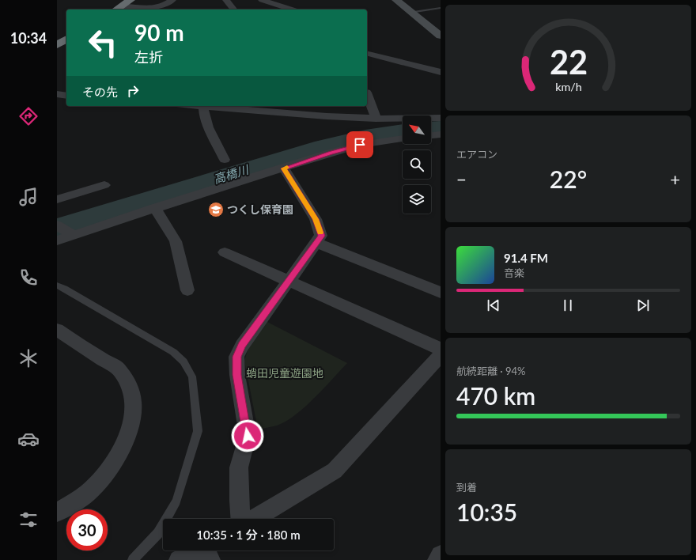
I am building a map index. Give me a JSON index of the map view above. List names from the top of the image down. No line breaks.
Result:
{"water":["高橋川"],"parks":["蛸田児童遊園地"],"places":{"school or university":["つくし保育園"]},"north":"top left","page":{"tabs":"10:34","turn":["90 m","左折"],"then":"その先","tile":["エアコン",["航続距離 · 94%","470 km"],["到着","10:35"]],"heat":["−","22°","+"],"song":["91.4 FM","音楽"],"limit":"30","trip":"10:35 · 1 分 · 180 m","gauge":["22","km/h"]}}
